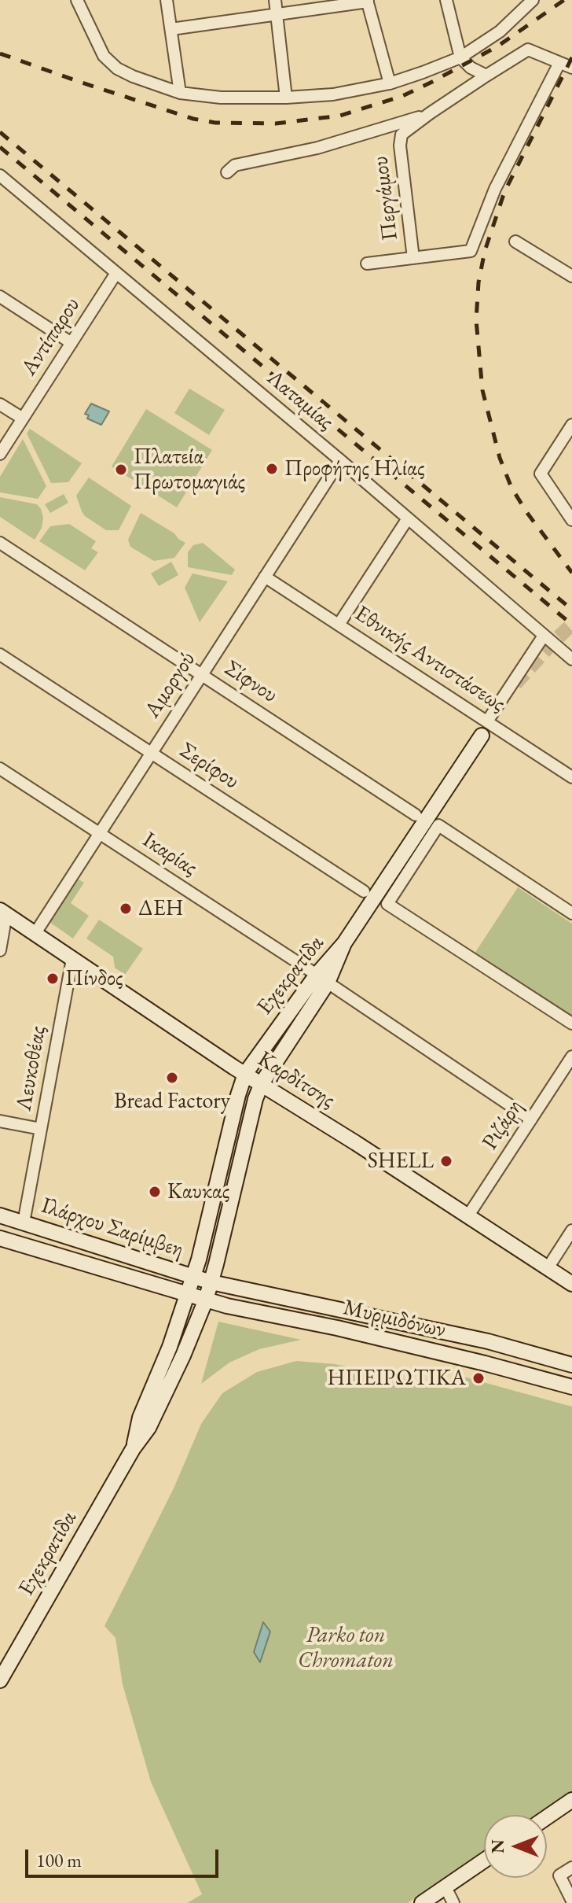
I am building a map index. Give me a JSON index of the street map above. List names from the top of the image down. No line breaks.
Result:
{"streets":{"main road":["Εχεκρατίδα","Καρδίτσης","Ιλάρχου Σαρίμβεη","Μυρμιδόνων"],"street":["Περγάμου","Αντίπαρου","Λαταμίας","Εθνικής Αντιστάσεως","Σίφνου","Αμοργού","Σερίφου","Ικαρίας","Λευκοθέας","Ριζάρη"]},"crossings":[["Αντίπαρου","Λαταμίας"],["Λαταμίας","Αμοργού"],["Εθνικής Αντιστάσεως","Αμοργού"],["Σίφνου","Αμοργού"],["Αμοργού","Σερίφου"],["Αμοργού","Ικαρίας"],["Αμοργού","Καρδίτσης"],["Ικαρίας","Εχεκρατίδα"],["Ικαρίας","Ριζάρη"],["Εχεκρατίδα","Καρδίτσης"],["Εχεκρατίδα","Ιλάρχου Σαρίμβεη"],["Εχεκρατίδα","Μυρμιδόνων"],["Λευκοθέας","Καρδίτσης"],["Λευκοθέας","Ιλάρχου Σαρίμβεη"],["Καρδίτσης","Ριζάρη"],["Ιλάρχου Σαρίμβεη","Μυρμιδόνων"]],"parks":["Parko ton Chromaton"],"places":["Προφήτης Ηλίας","Πλατεία Πρωτομαγιάς","ΔΕΗ","Πίνδος","Bread Factory","SHELL","Καυκας","ΗΠΕΙΡΩΤΙΚΑ"],"scale_bar":"100 m","north":"left"}
